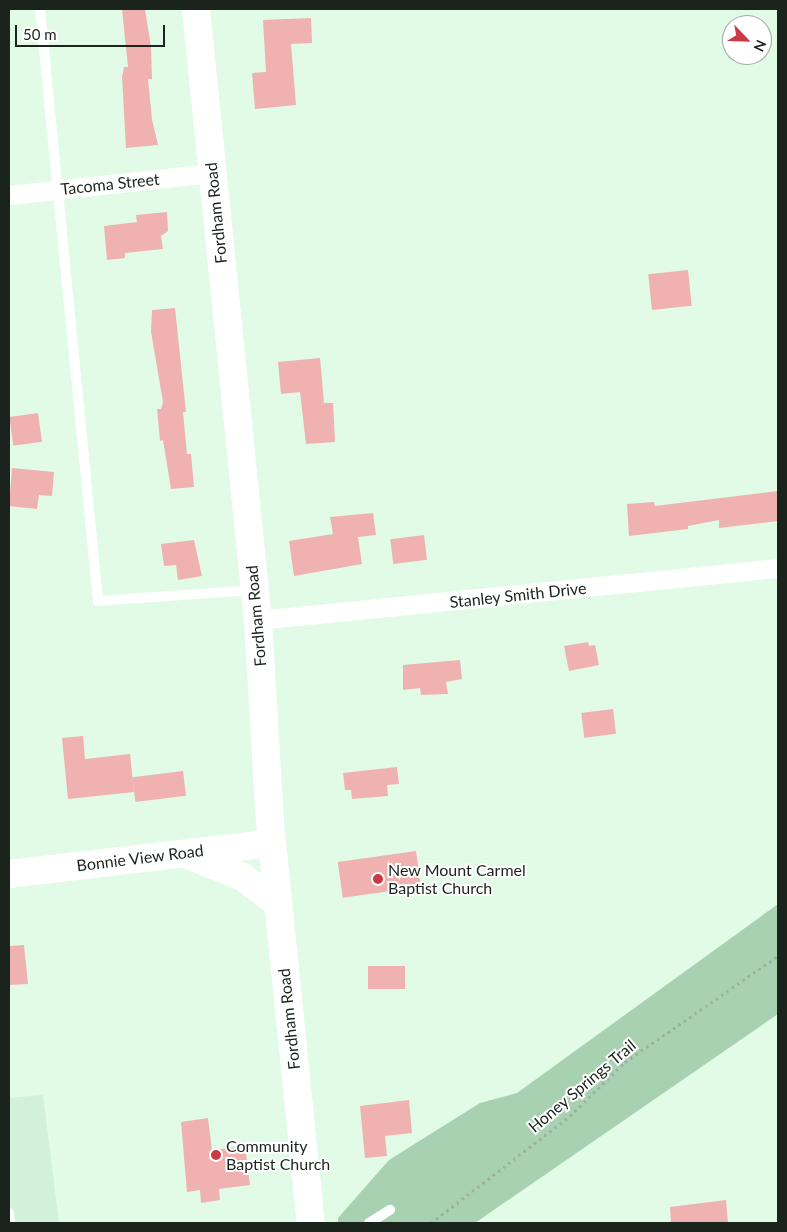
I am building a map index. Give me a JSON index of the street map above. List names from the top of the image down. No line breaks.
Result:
{"streets":{"street":["Tacoma Street","Fordham Road","Stanley Smith Drive","Bonnie View Road"],"path":["Honey Springs Trail"]},"crossings":[["Tacoma Street","Fordham Road"],["Fordham Road","Stanley Smith Drive"],["Fordham Road","Bonnie View Road"]],"places":["New Mount Carmel Baptist Church","Community Baptist Church"],"scale_bar":"50 m","north":"bottom right"}
